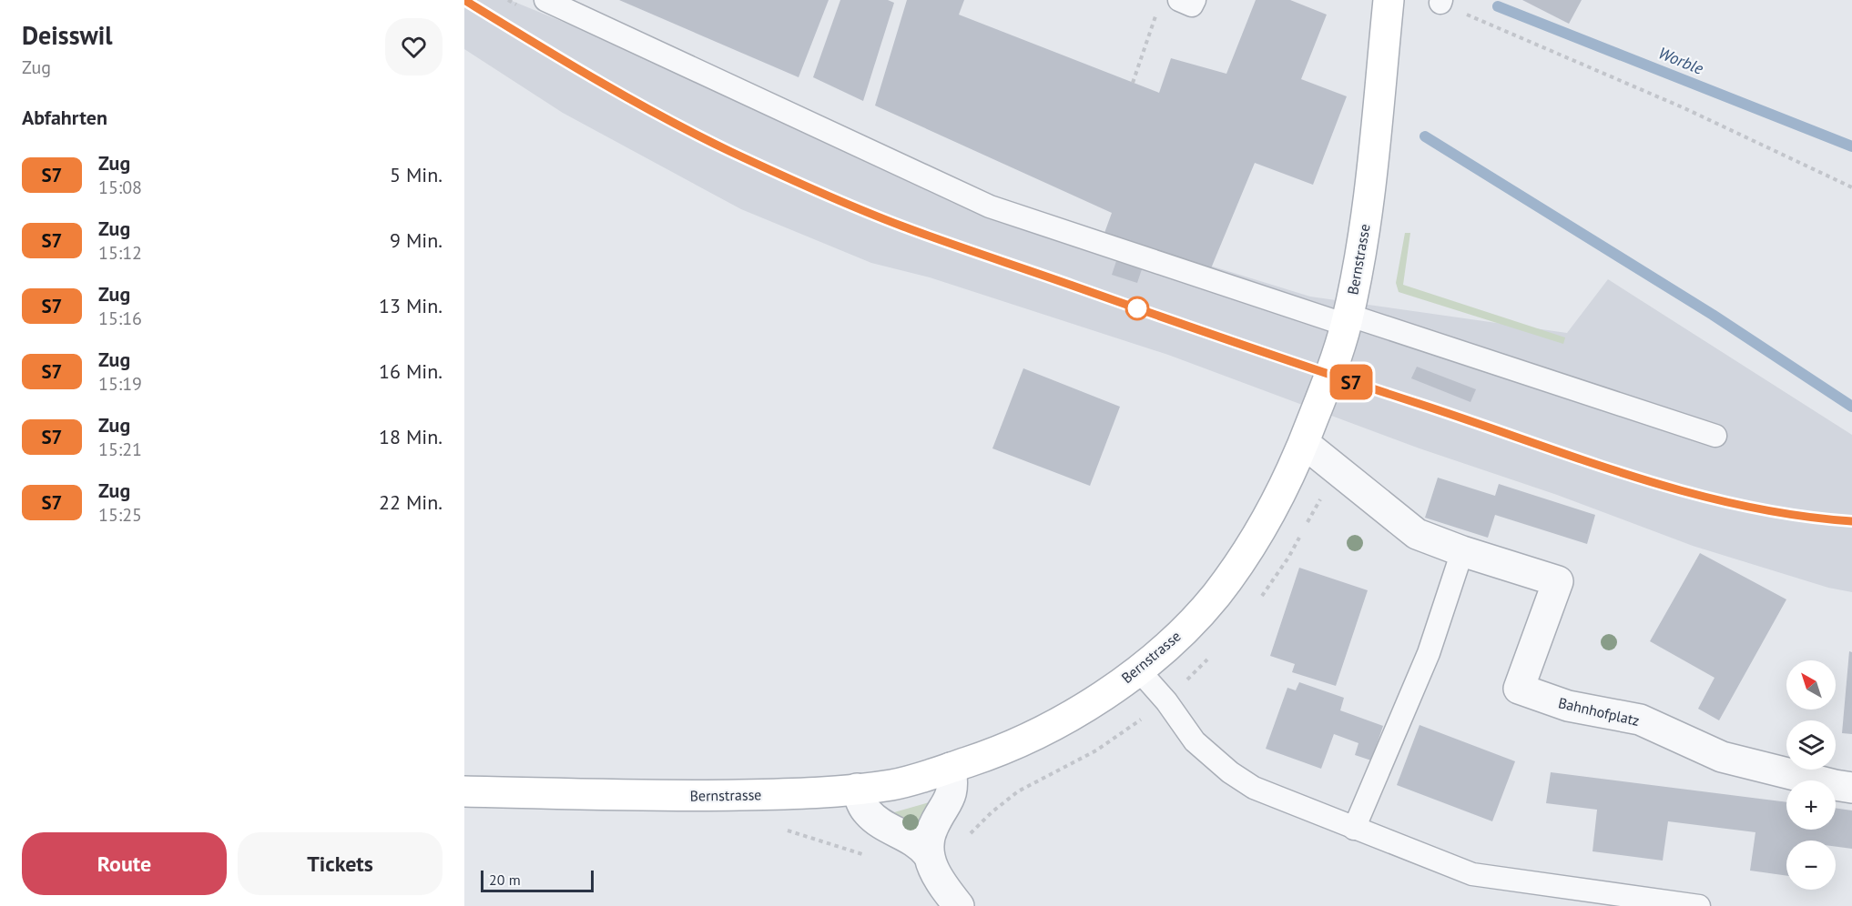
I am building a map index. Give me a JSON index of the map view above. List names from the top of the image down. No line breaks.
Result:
{"streets":{"main road":["Bernstrasse"],"street":["Bahnhofplatz"]},"crossings":[["Bernstrasse","Bahnhofplatz"]],"water":["Worble"],"scale_bar":"20 m","north":"top left","page":{"heading":[["Deisswil","Zug"],"Abfahrten"],"on_map":"S7","list":[{"mark":"S7","name":"Zug","note":"15:08","value":"5 Min."},{"mark":"S7","name":"Zug","note":"15:12","value":"9 Min."},{"mark":"S7","name":"Zug","note":"15:16","value":"13 Min."},{"mark":"S7","name":"Zug","note":"15:19","value":"16 Min."},{"mark":"S7","name":"Zug","note":"15:21","value":"18 Min."},{"mark":"S7","name":"Zug","note":"15:25","value":"22 Min."}],"map_buttons":["+","−"],"buttons":["Route","Tickets"],"scale":"20 m"}}
